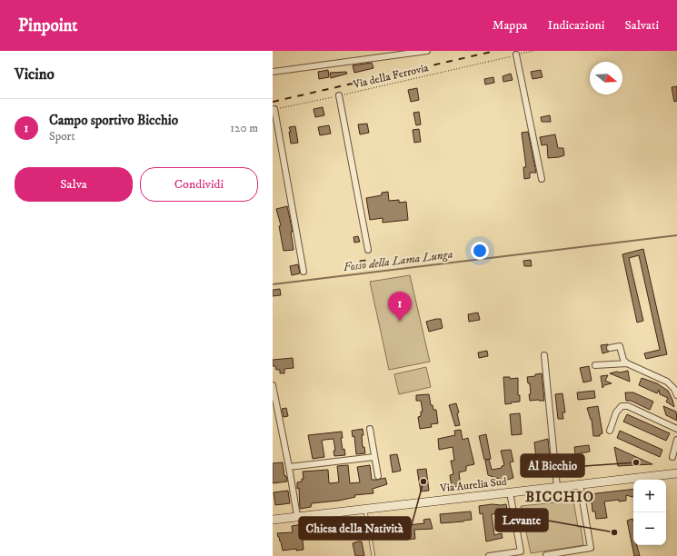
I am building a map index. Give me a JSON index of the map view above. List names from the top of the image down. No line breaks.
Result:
{"streets":{"main road":["Via Aurelia Sud"],"path":["Via della Ferrovia"]},"districts":["BICCHIO"],"water":["Fosso della Lama Lunga"],"places":["Al Bicchio","Chiesa della Natività","Levante"],"north":"right","page":{"header":"Pinpoint","nav":["Mappa","Indicazioni","Salvati"],"heading":"Vicino","list":[{"mark":"1","name":"Campo sportivo Bicchio","note":"Sport","value":"120 m"}],"buttons":["Salva","Condividi"],"pins":"1","map_buttons":["+","−"]}}
